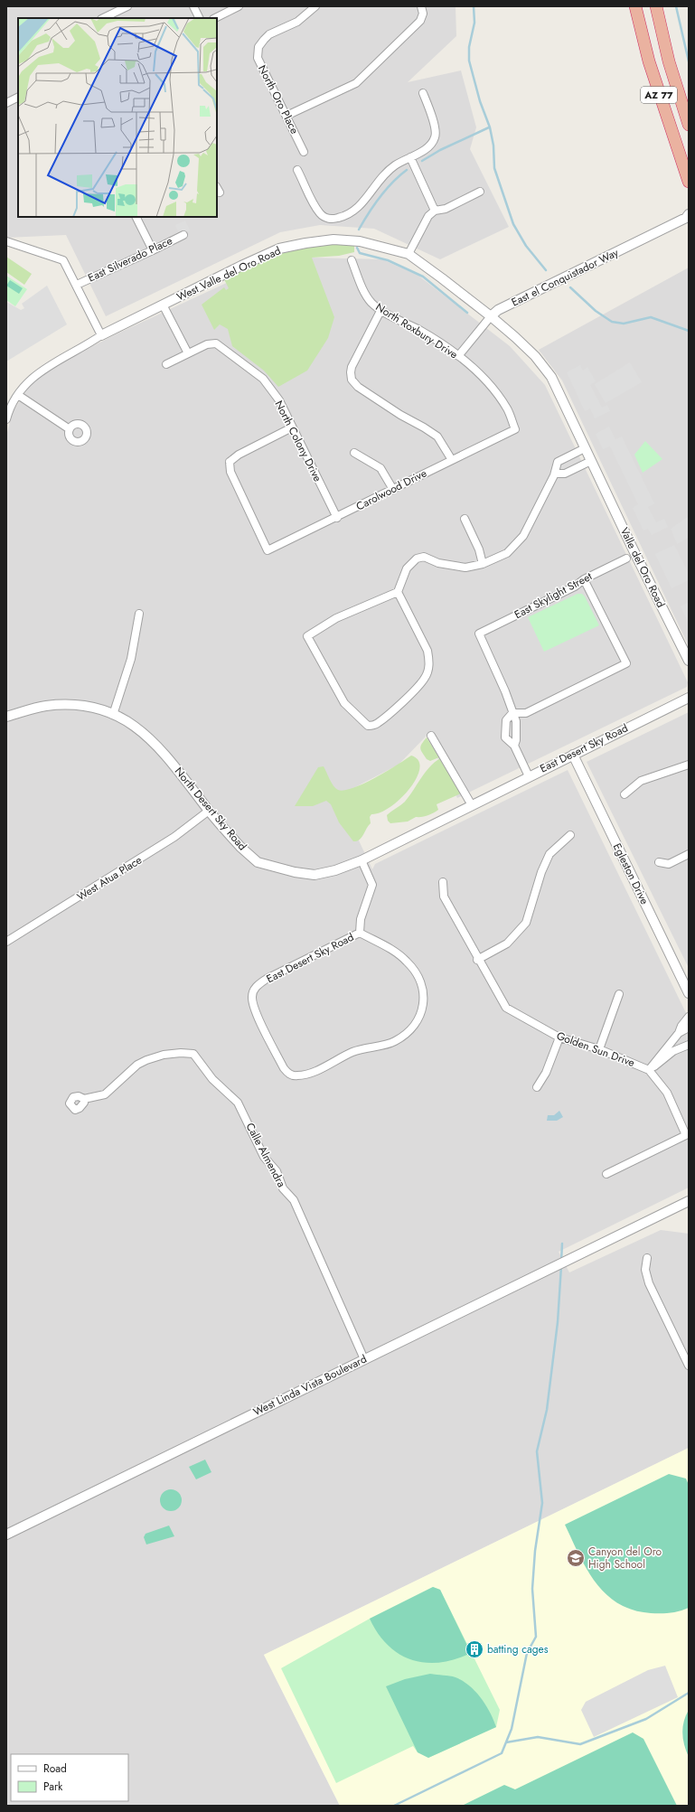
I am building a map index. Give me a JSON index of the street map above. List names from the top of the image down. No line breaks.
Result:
{"streets":{"highway":["AZ 77"],"street":["North Oro Place","East Silverado Place","West Valle del Oro Road","East el Conquistador Way","North Roxbury Drive","North Colony Drive","Carolwood Drive","Valle del Oro Road","East Skylight Street","East Desert Sky Road","North Desert Sky Road","Egleston Drive","West Atua Place","Golden Sun Drive","Calle Almendra","West Linda Vista Boulevard"]},"crossings":[["West Valle del Oro Road","East el Conquistador Way"],["West Valle del Oro Road","Valle del Oro Road"],["East el Conquistador Way","North Roxbury Drive"],["North Roxbury Drive","Carolwood Drive"],["North Colony Drive","Carolwood Drive"],["East Desert Sky Road","North Desert Sky Road"],["East Desert Sky Road","Egleston Drive"],["North Desert Sky Road","West Atua Place"],["Calle Almendra","West Linda Vista Boulevard"]],"places":{"school or university":["Canyon del Oro High School"],"building":["batting cages"]},"legend":["Road","Park"]}
